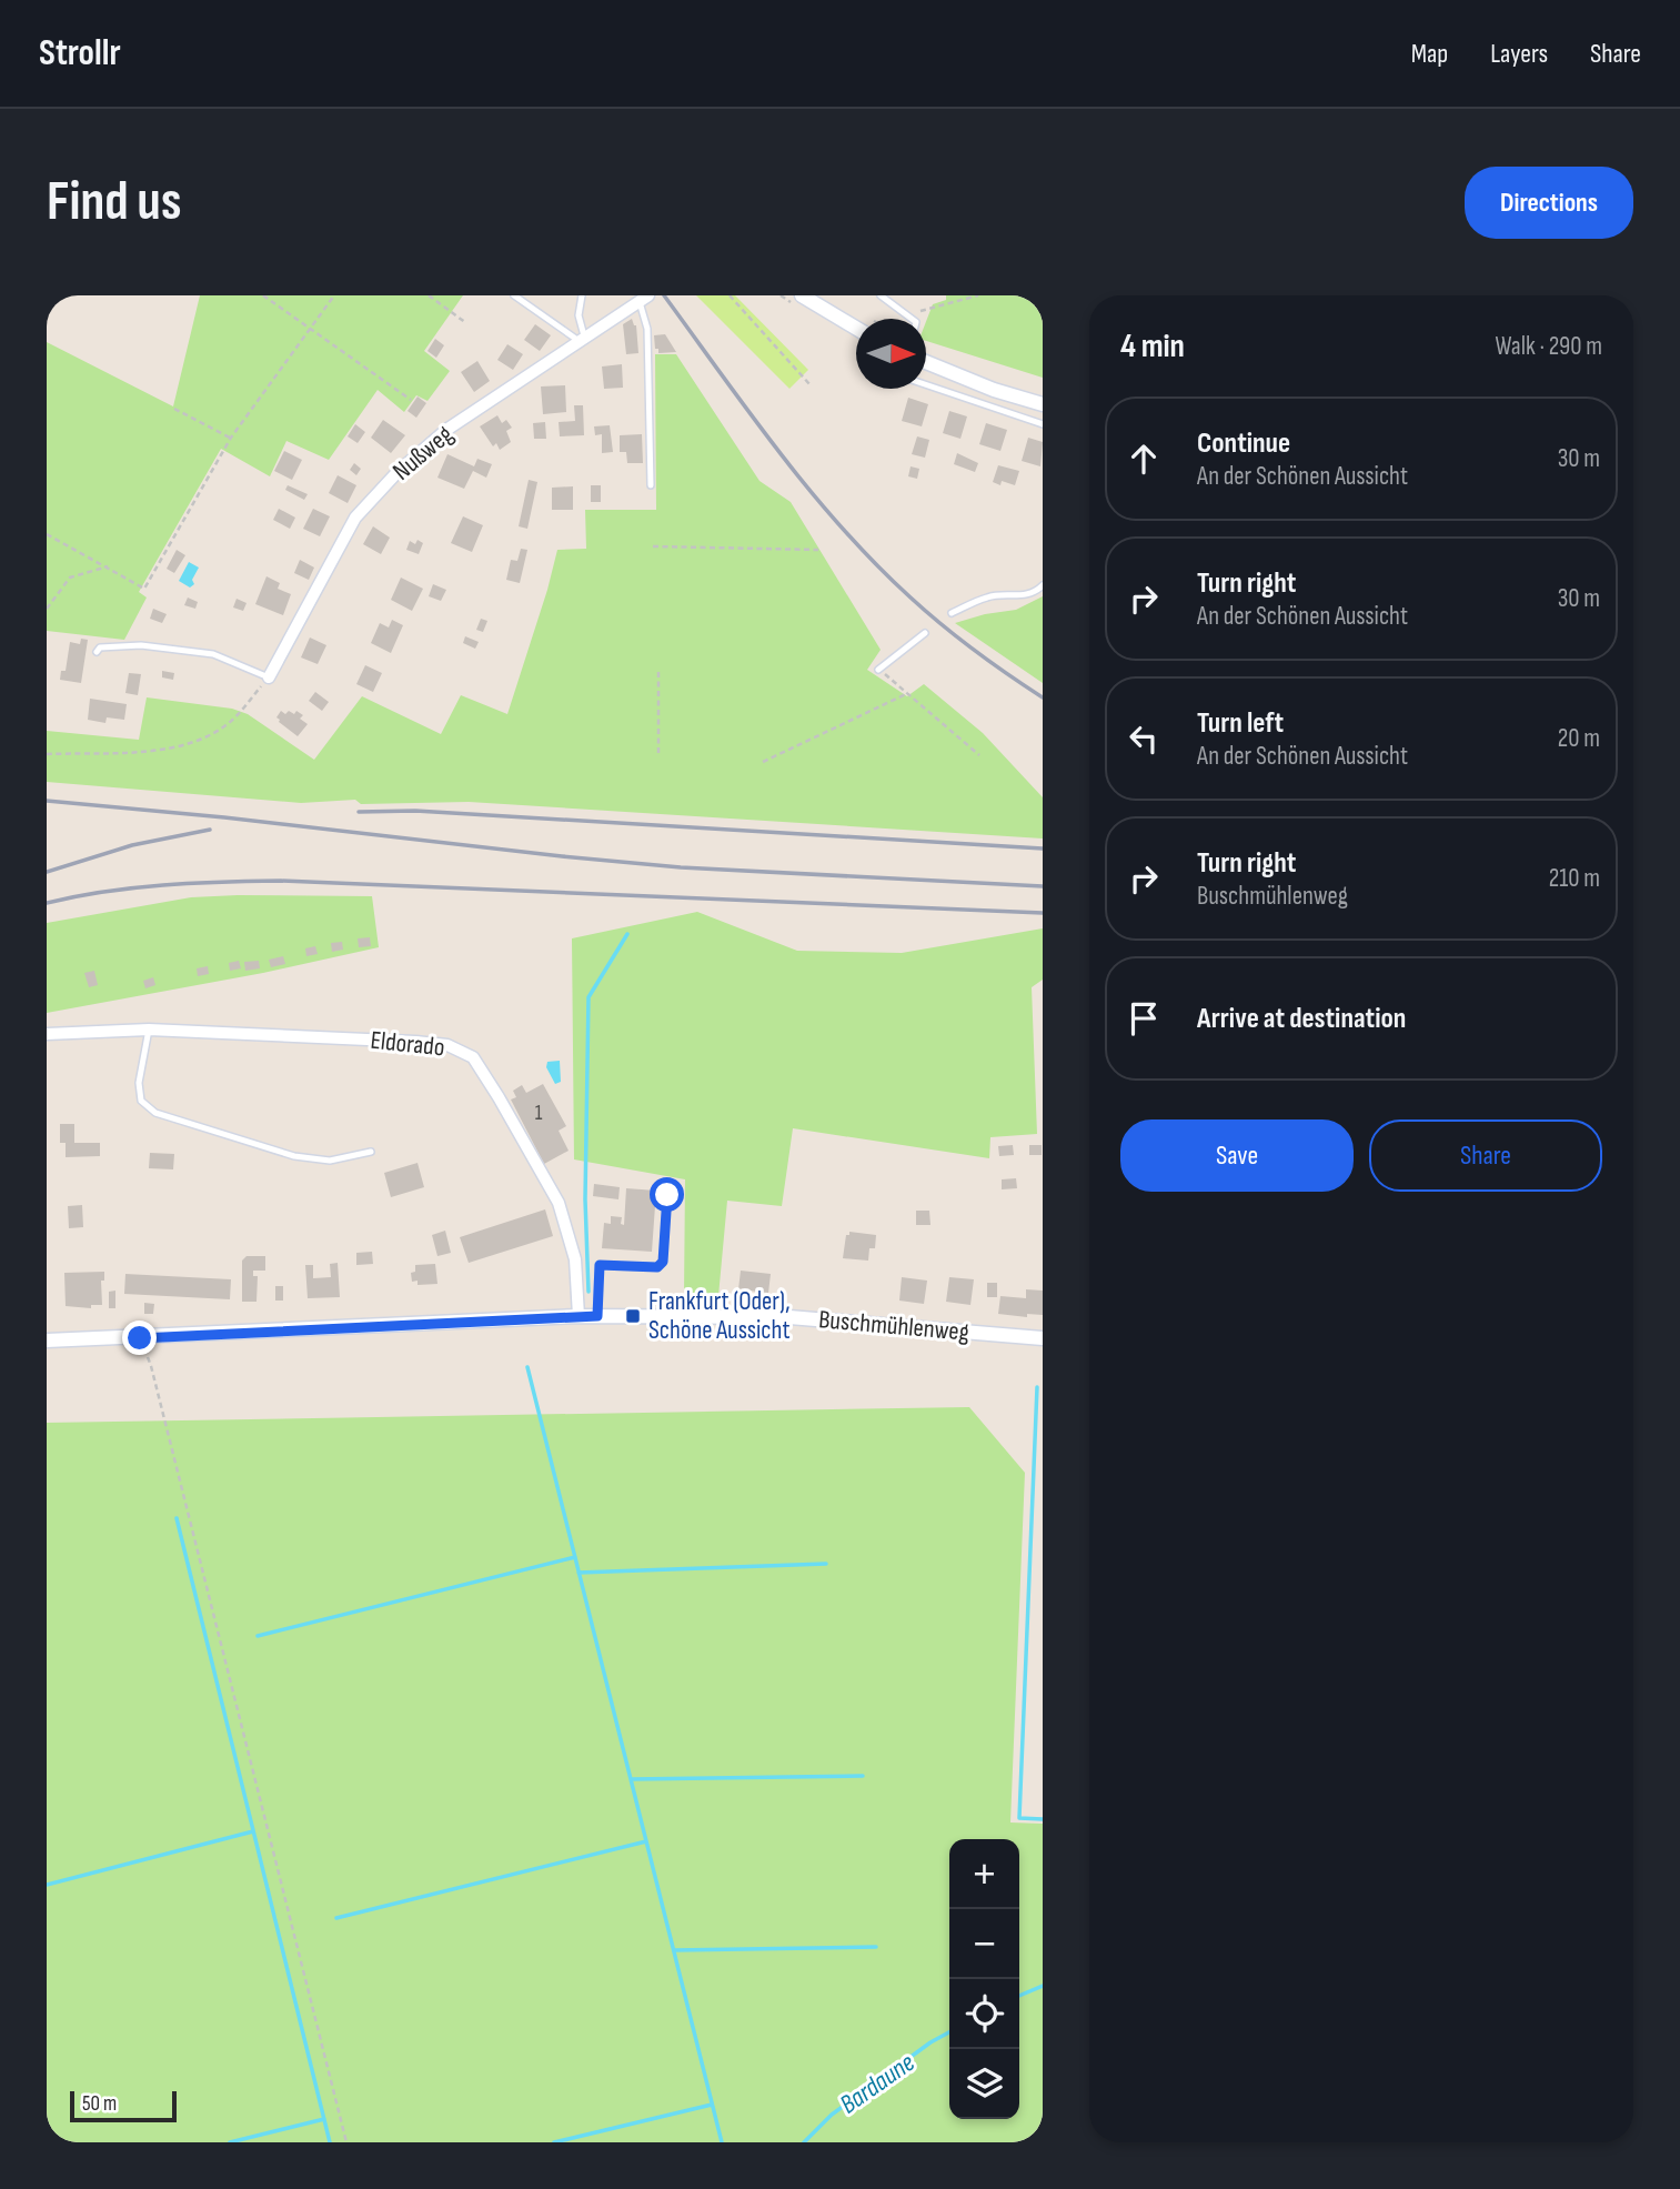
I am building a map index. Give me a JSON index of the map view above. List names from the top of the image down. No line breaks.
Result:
{"streets":{"street":["Nußweg","Eldorado","Buschmühlenweg"]},"crossings":[["Eldorado","Buschmühlenweg"]],"water":["Bardaune"],"places":{"transit":["Frankfurt (Oder), Schöne Aussicht"]},"house_numbers":["1"],"scale_bar":"50 m","north":"right","page":{"header":"Strollr","nav":["Map","Layers","Share"],"buttons":["Directions",["Save","Share"]],"title":"Find us","heading":["4 min","Walk · 290 m"],"list":[["Continue","An der Schönen Aussicht","30 m"],["Turn right","An der Schönen Aussicht","30 m"],["Turn left","An der Schönen Aussicht","20 m"],["Turn right","Buschmühlenweg","210 m"],"Arrive at destination"],"map_buttons":["+","−"],"scale":"50 m"}}
